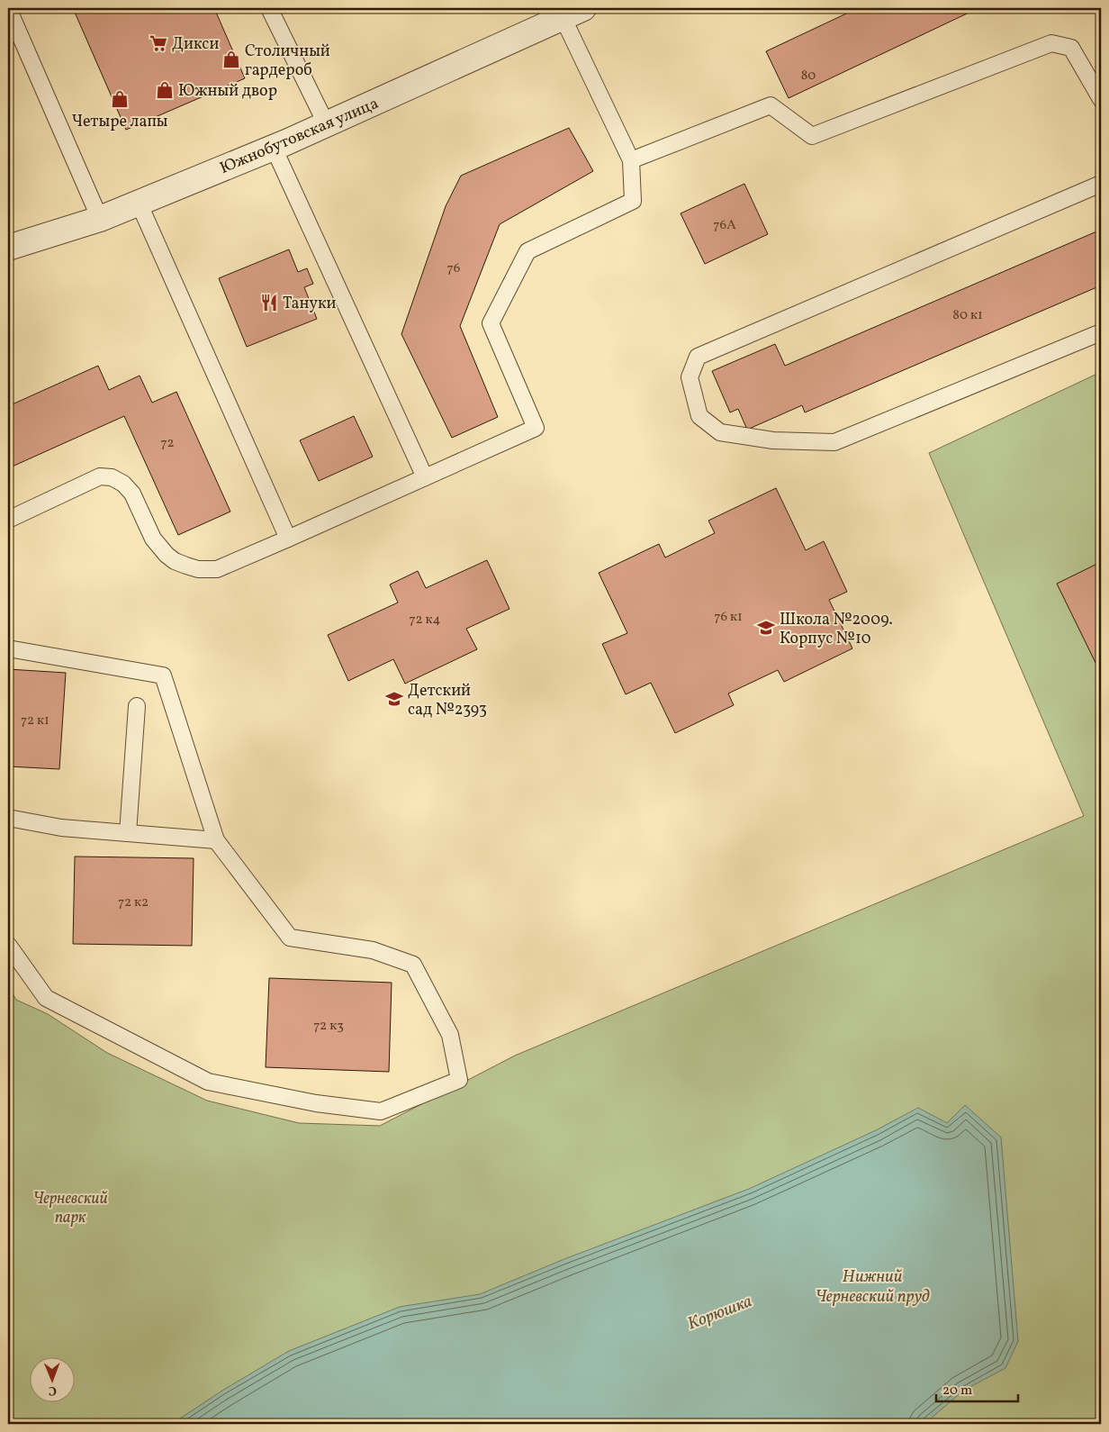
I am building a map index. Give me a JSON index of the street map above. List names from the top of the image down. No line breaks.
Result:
{"streets":{"street":["Южнобутовская улица"]},"water":["Нижний Черневский пруд","Корюшка"],"parks":["Черневский парк"],"places":{"supermarket":["Дикси"],"shop":["Столичный гардероб","Южный двор","Четыре лапы"],"restaurant":["Тануки"],"school or university":["Школа №2009. Корпус №10","Детский сад №2393"]},"house_numbers":["80","76А","76","80 к1","72","76 к1","72 к4","72 к1","72 к2","72 к3"],"scale_bar":"20 m","north":"bottom"}
